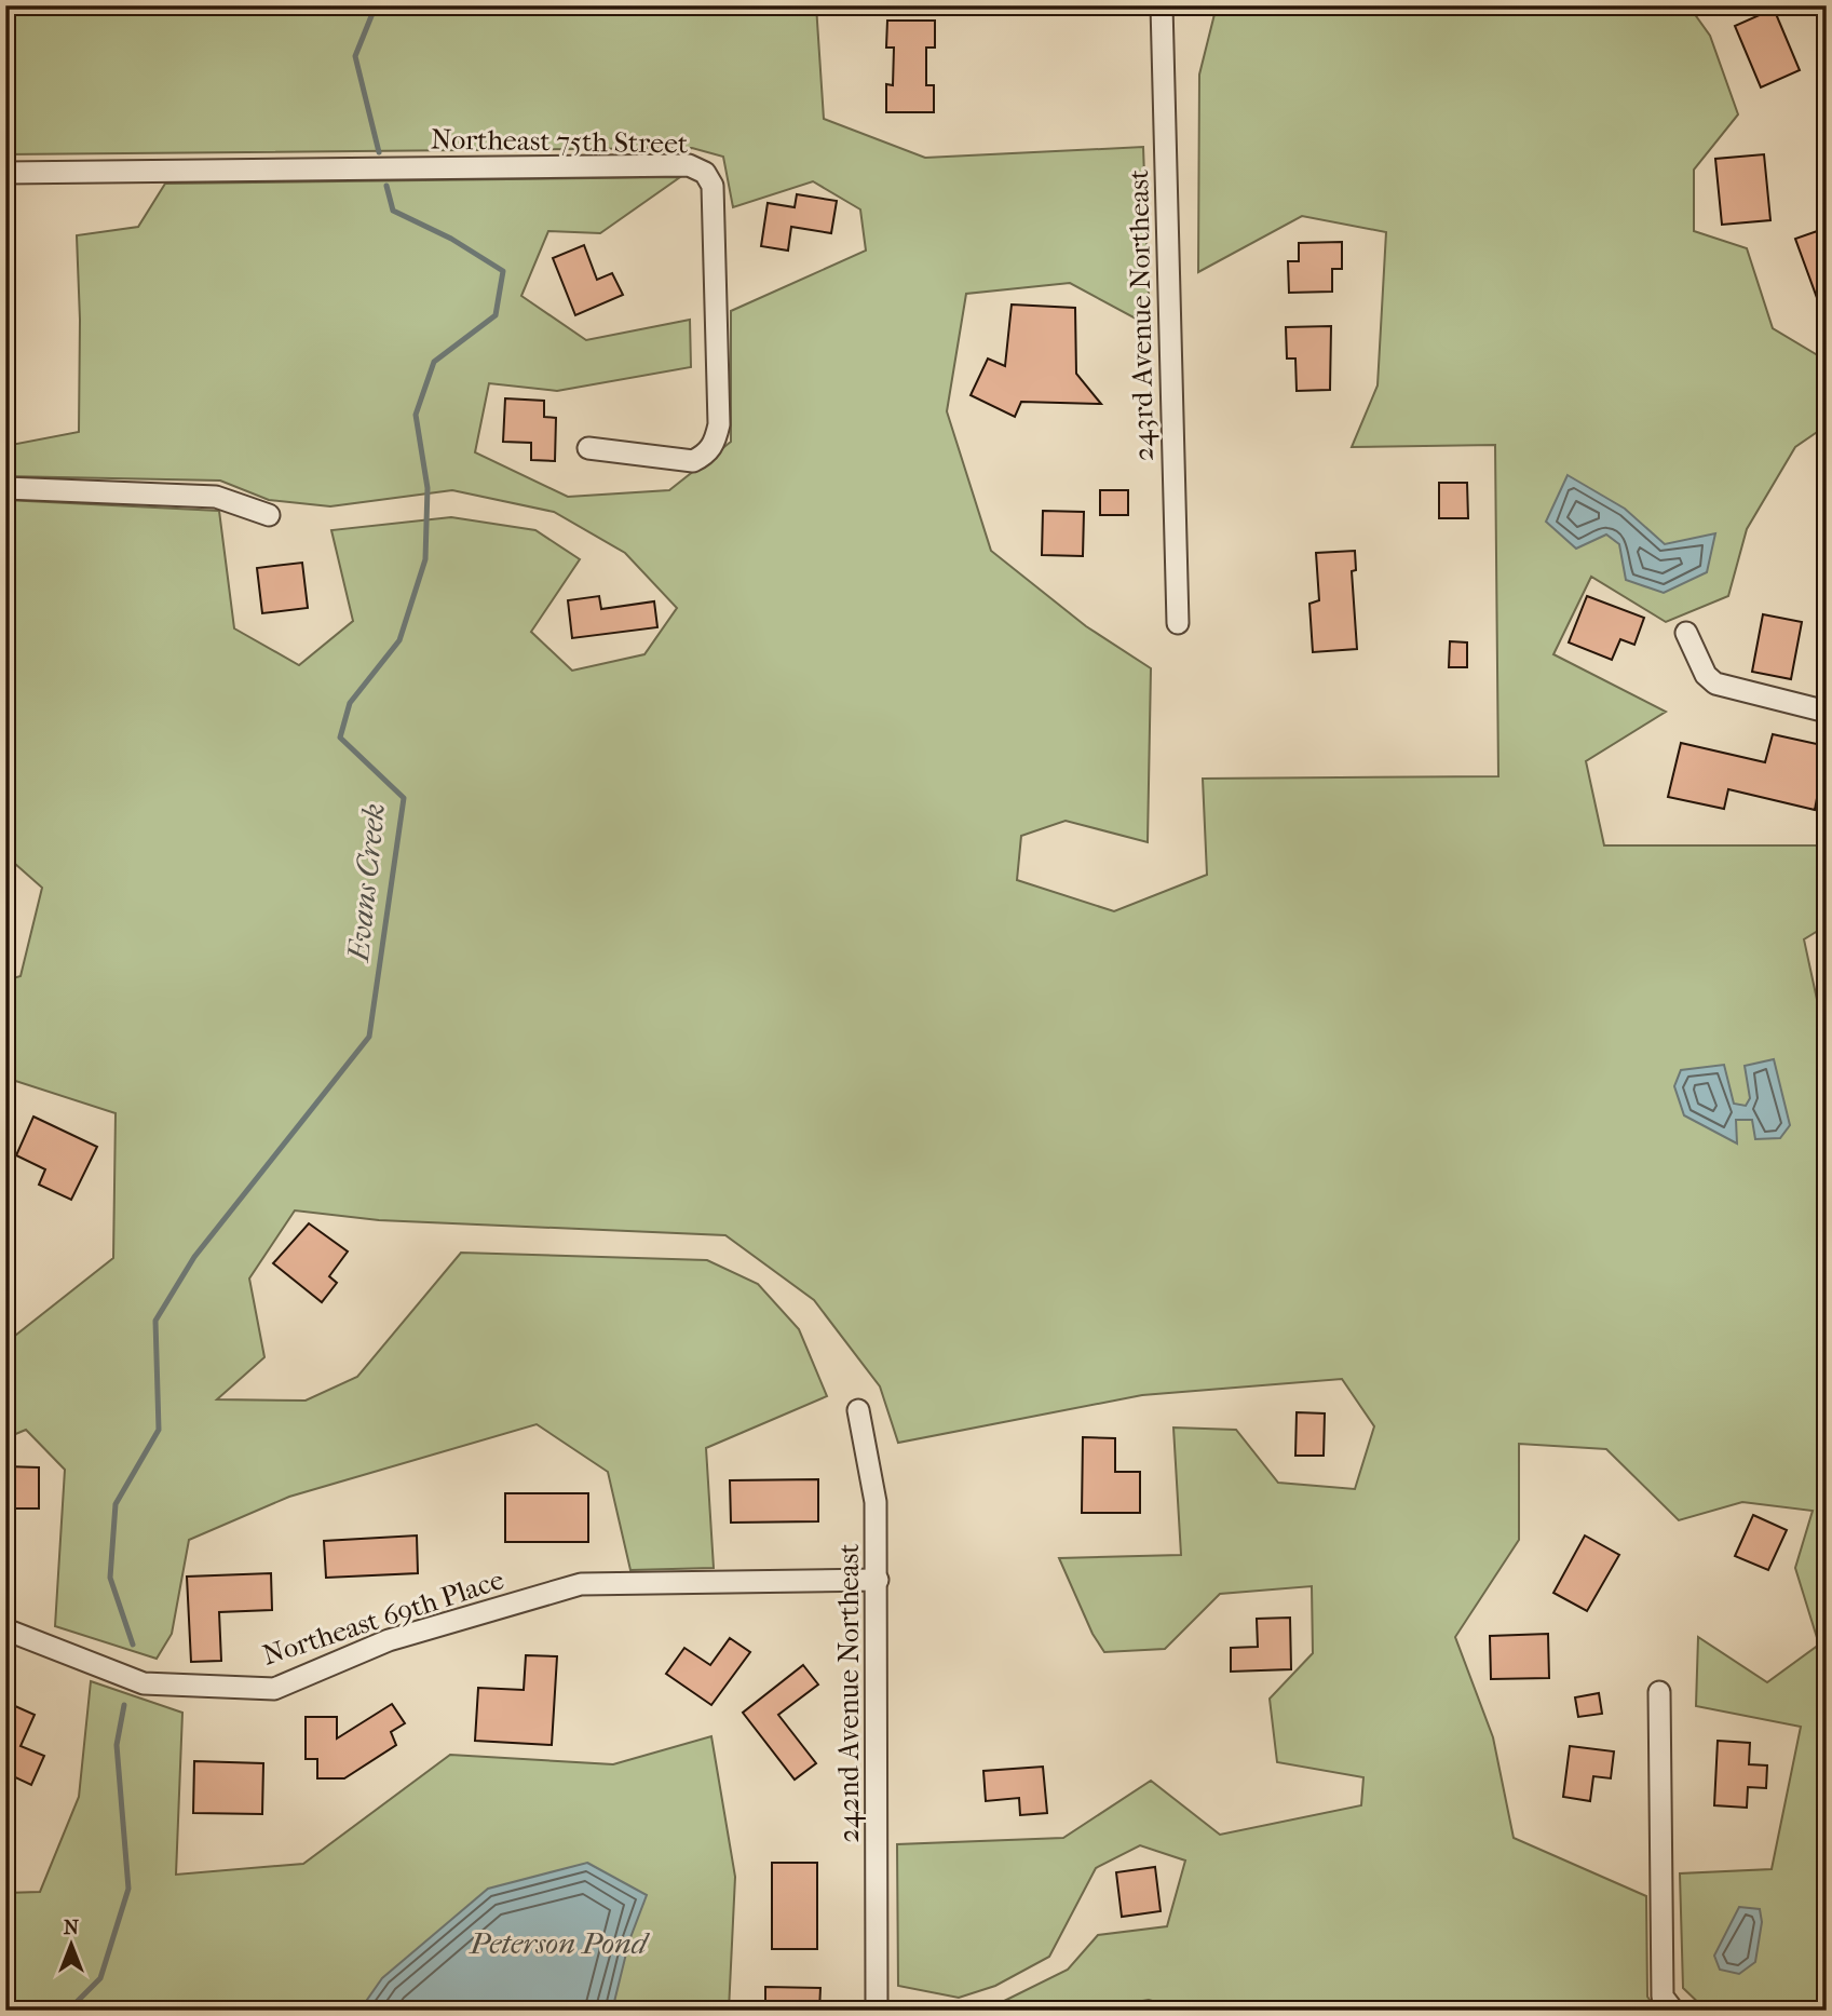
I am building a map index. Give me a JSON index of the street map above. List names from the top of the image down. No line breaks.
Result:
{"streets":{"street":["Northeast 75th Street","243rd Avenue Northeast","Northeast 69th Place","242nd Avenue Northeast"]},"crossings":[["Northeast 69th Place","242nd Avenue Northeast"]],"water":["Evans Creek","Peterson Pond"],"north":"top"}
